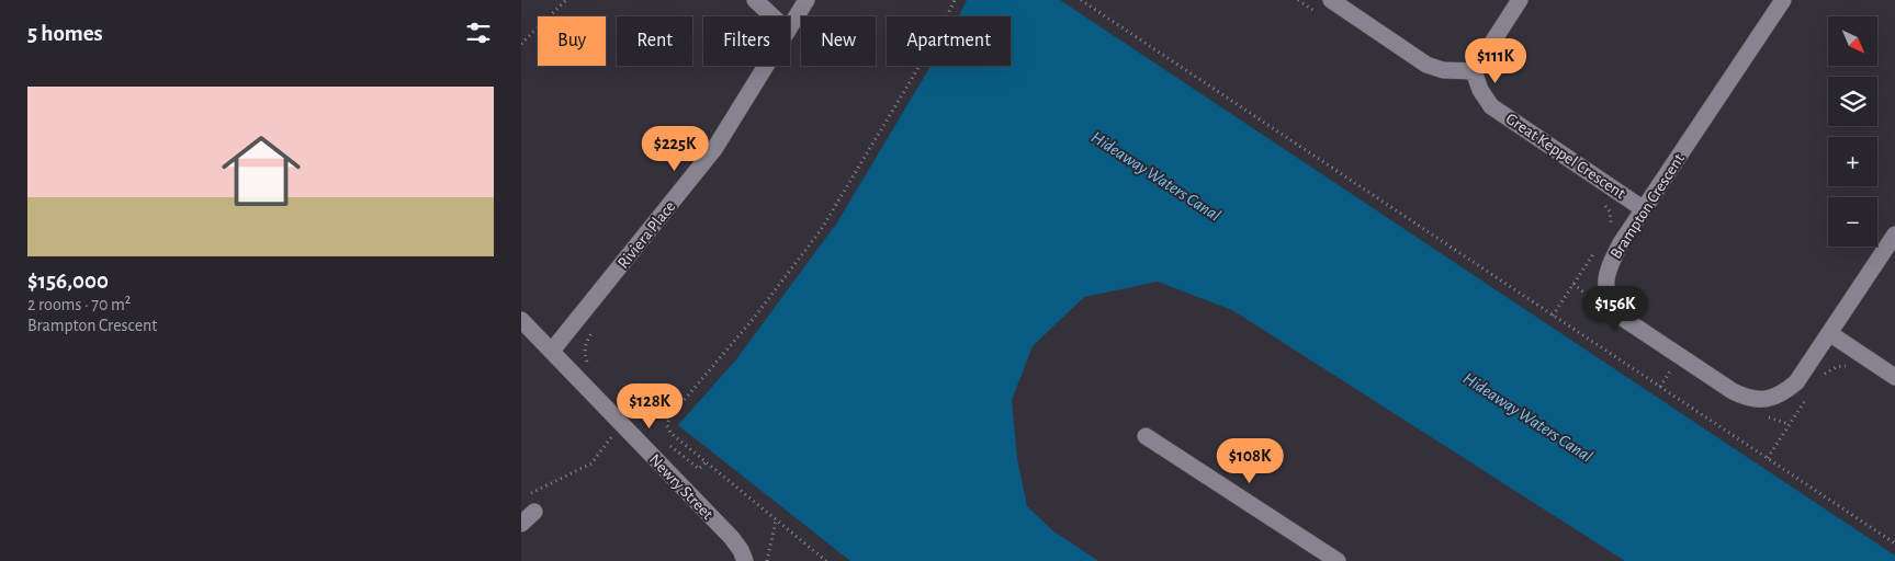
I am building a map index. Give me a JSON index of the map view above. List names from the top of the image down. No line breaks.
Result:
{"streets":{"street":["Great Keppel Crescent","Brampton Crescent","Riviera Place","Newry Street"]},"crossings":[["Great Keppel Crescent","Brampton Crescent"],["Riviera Place","Newry Street"]],"water":["Hideaway Waters Canal"],"north":"bottom right","page":{"heading":"5 homes","map_buttons":["+","−"],"chip":["Buy","Rent","Filters","New","Apartment"],"price":["$111K","$225K","$156K","$128K","$108K"],"list":[{"name":"$156,000","note":"2 rooms · 70 m² · Brampton Crescent"}]}}
